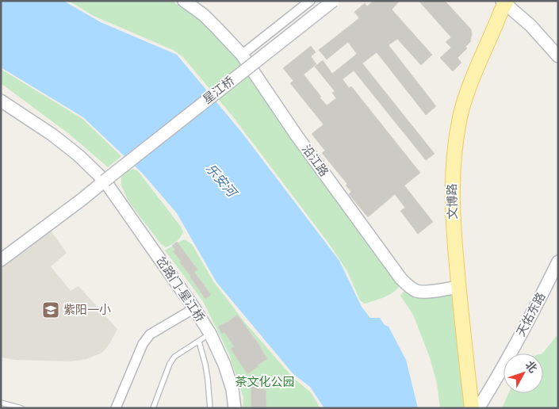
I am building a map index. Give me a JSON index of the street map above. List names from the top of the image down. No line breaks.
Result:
{"streets":{"main road":["文博路"],"street":["星江桥","沿江路","岔路门-星江桥","天佑东路"]},"crossings":[["星江桥","岔路门-星江桥"],["沿江路","文博路"]],"water":["乐安河"],"parks":["茶文化公园"],"places":{"school or university":["紫阳一小"]},"north":"top right"}
